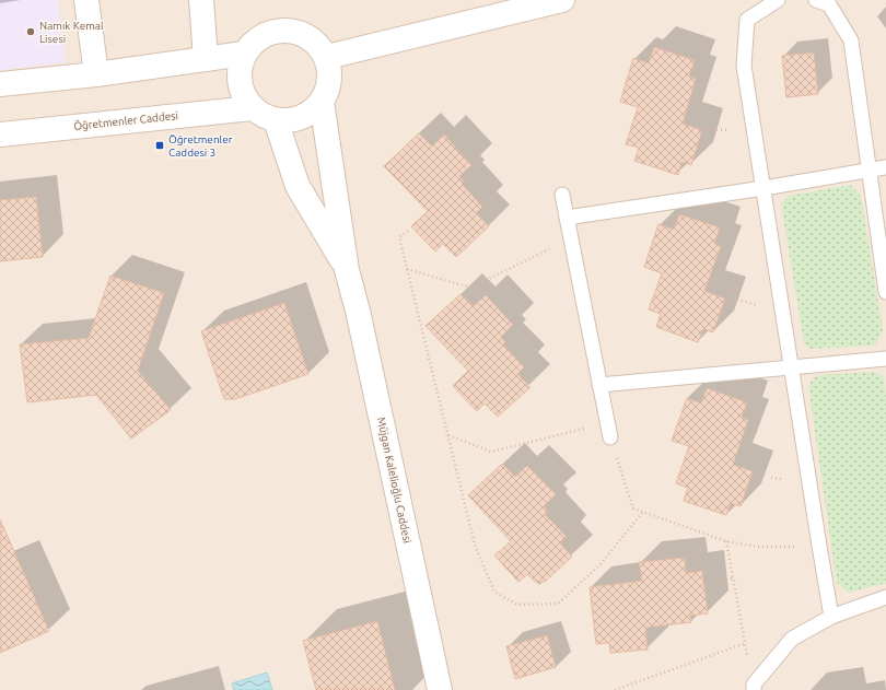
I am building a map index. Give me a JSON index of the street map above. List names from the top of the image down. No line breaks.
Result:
{"streets":{"main road":["Öğretmenler Caddesi","Müjgan Kalelioğlu Caddesi"]},"crossings":[["Öğretmenler Caddesi","Müjgan Kalelioğlu Caddesi"]],"places":{"other":["Namık Kemal Lisesi"],"transit":["Öğretmenler Caddesi 3"]}}
